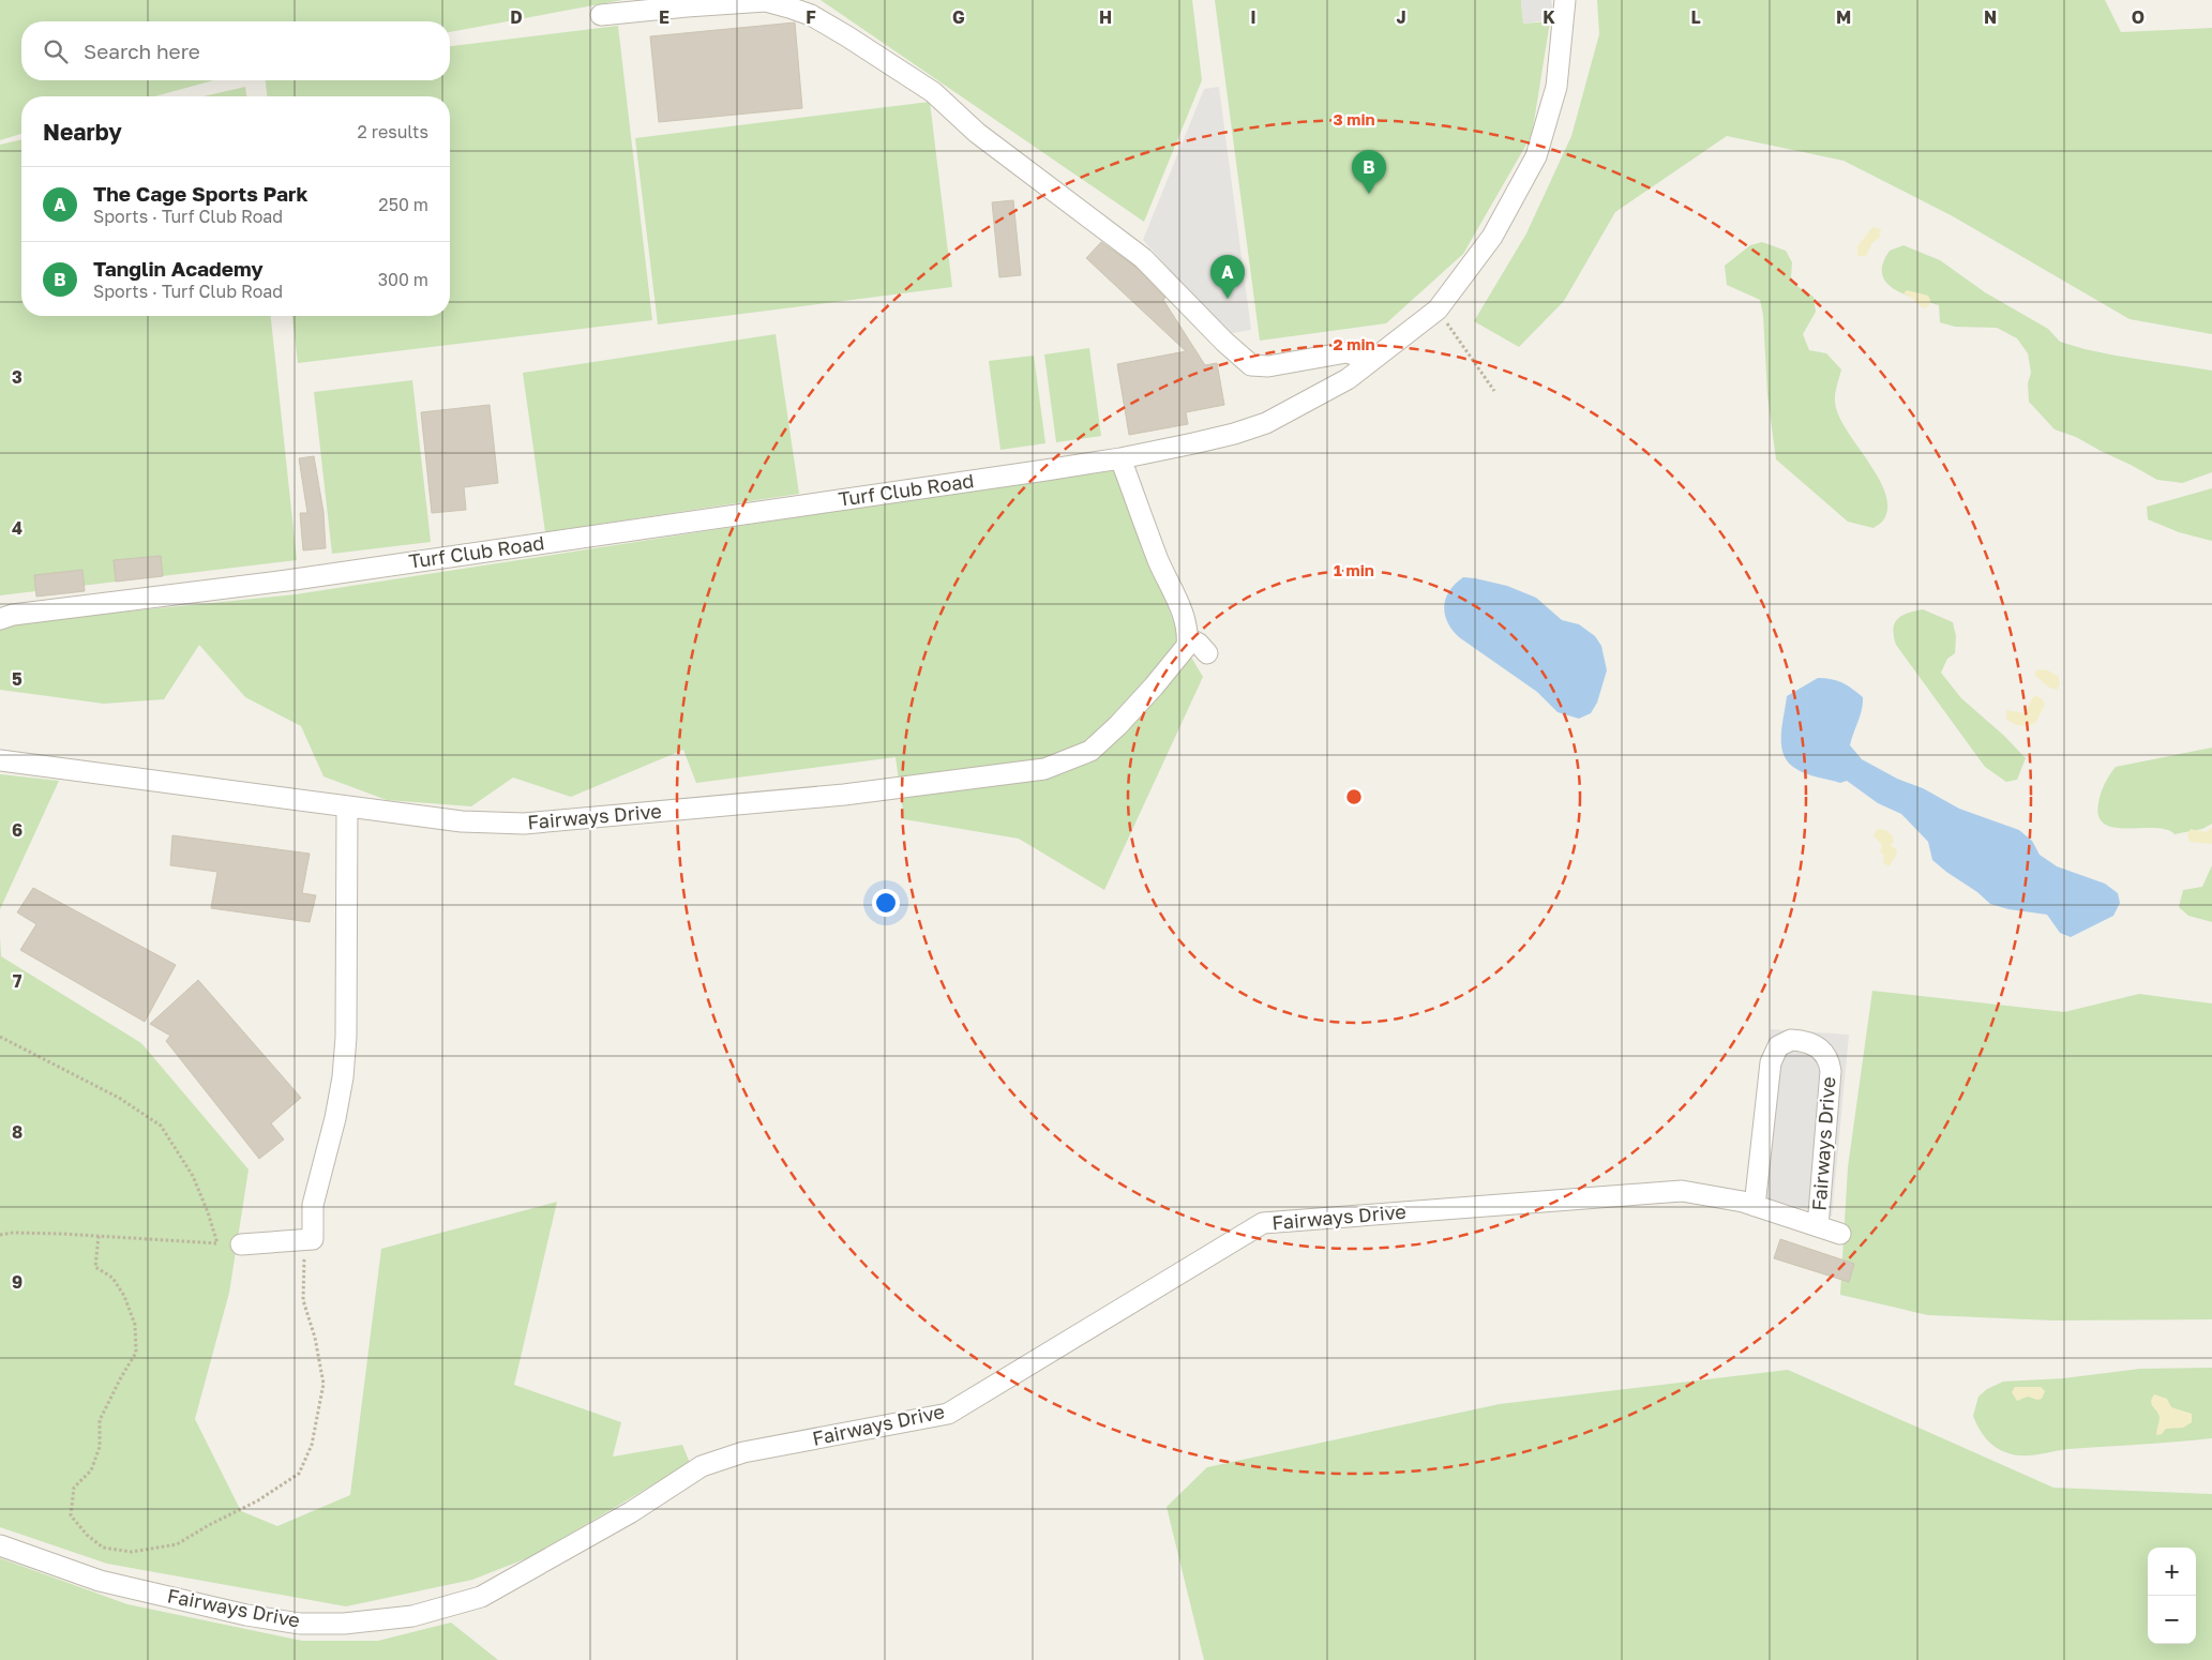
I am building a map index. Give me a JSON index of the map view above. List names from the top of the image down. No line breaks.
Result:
{"streets":{"street":["Turf Club Road","Fairways Drive"]},"page":{"search":"Search here","heading":["Nearby","2 results"],"pins":["B","A"],"list":[{"mark":"A","name":"The Cage Sports Park","note":"Sports · Turf Club Road","value":"250 m"},{"mark":"B","name":"Tanglin Academy","note":"Sports · Turf Club Road","value":"300 m"}],"map_buttons":["+","−"]},"grid":{"columns":["D","E","F","G","H","I","J","K","L","M","N","O"],"rows":["3","4","5","6","7","8","9"]},"rings":["3 min","2 min","1 min"]}
